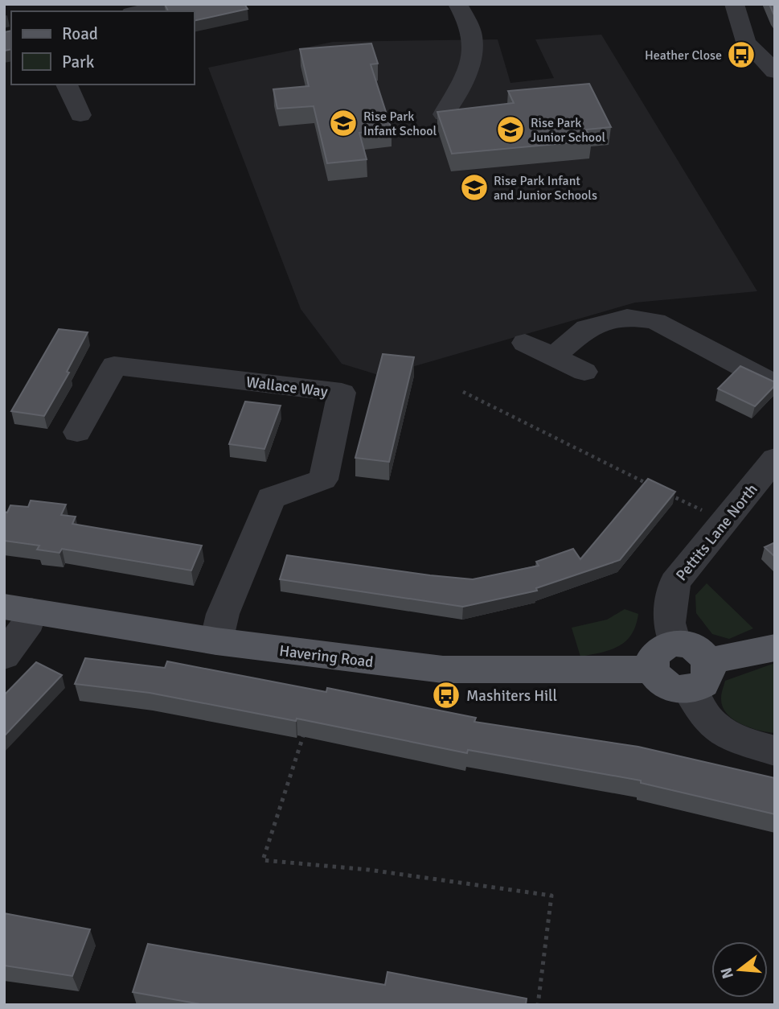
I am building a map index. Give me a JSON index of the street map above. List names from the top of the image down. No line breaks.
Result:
{"streets":{"main road":["Havering Road"],"street":["Wallace Way","Pettits Lane North"]},"crossings":[["Wallace Way","Havering Road"],["Pettits Lane North","Havering Road"]],"places":{"bus stop":["Heather Close","Mashiters Hill"],"school or university":["Rise Park Infant School","Rise Park Junior School","Rise Park Infant and Junior Schools"]},"legend":["Road","Park"],"north":"left"}
